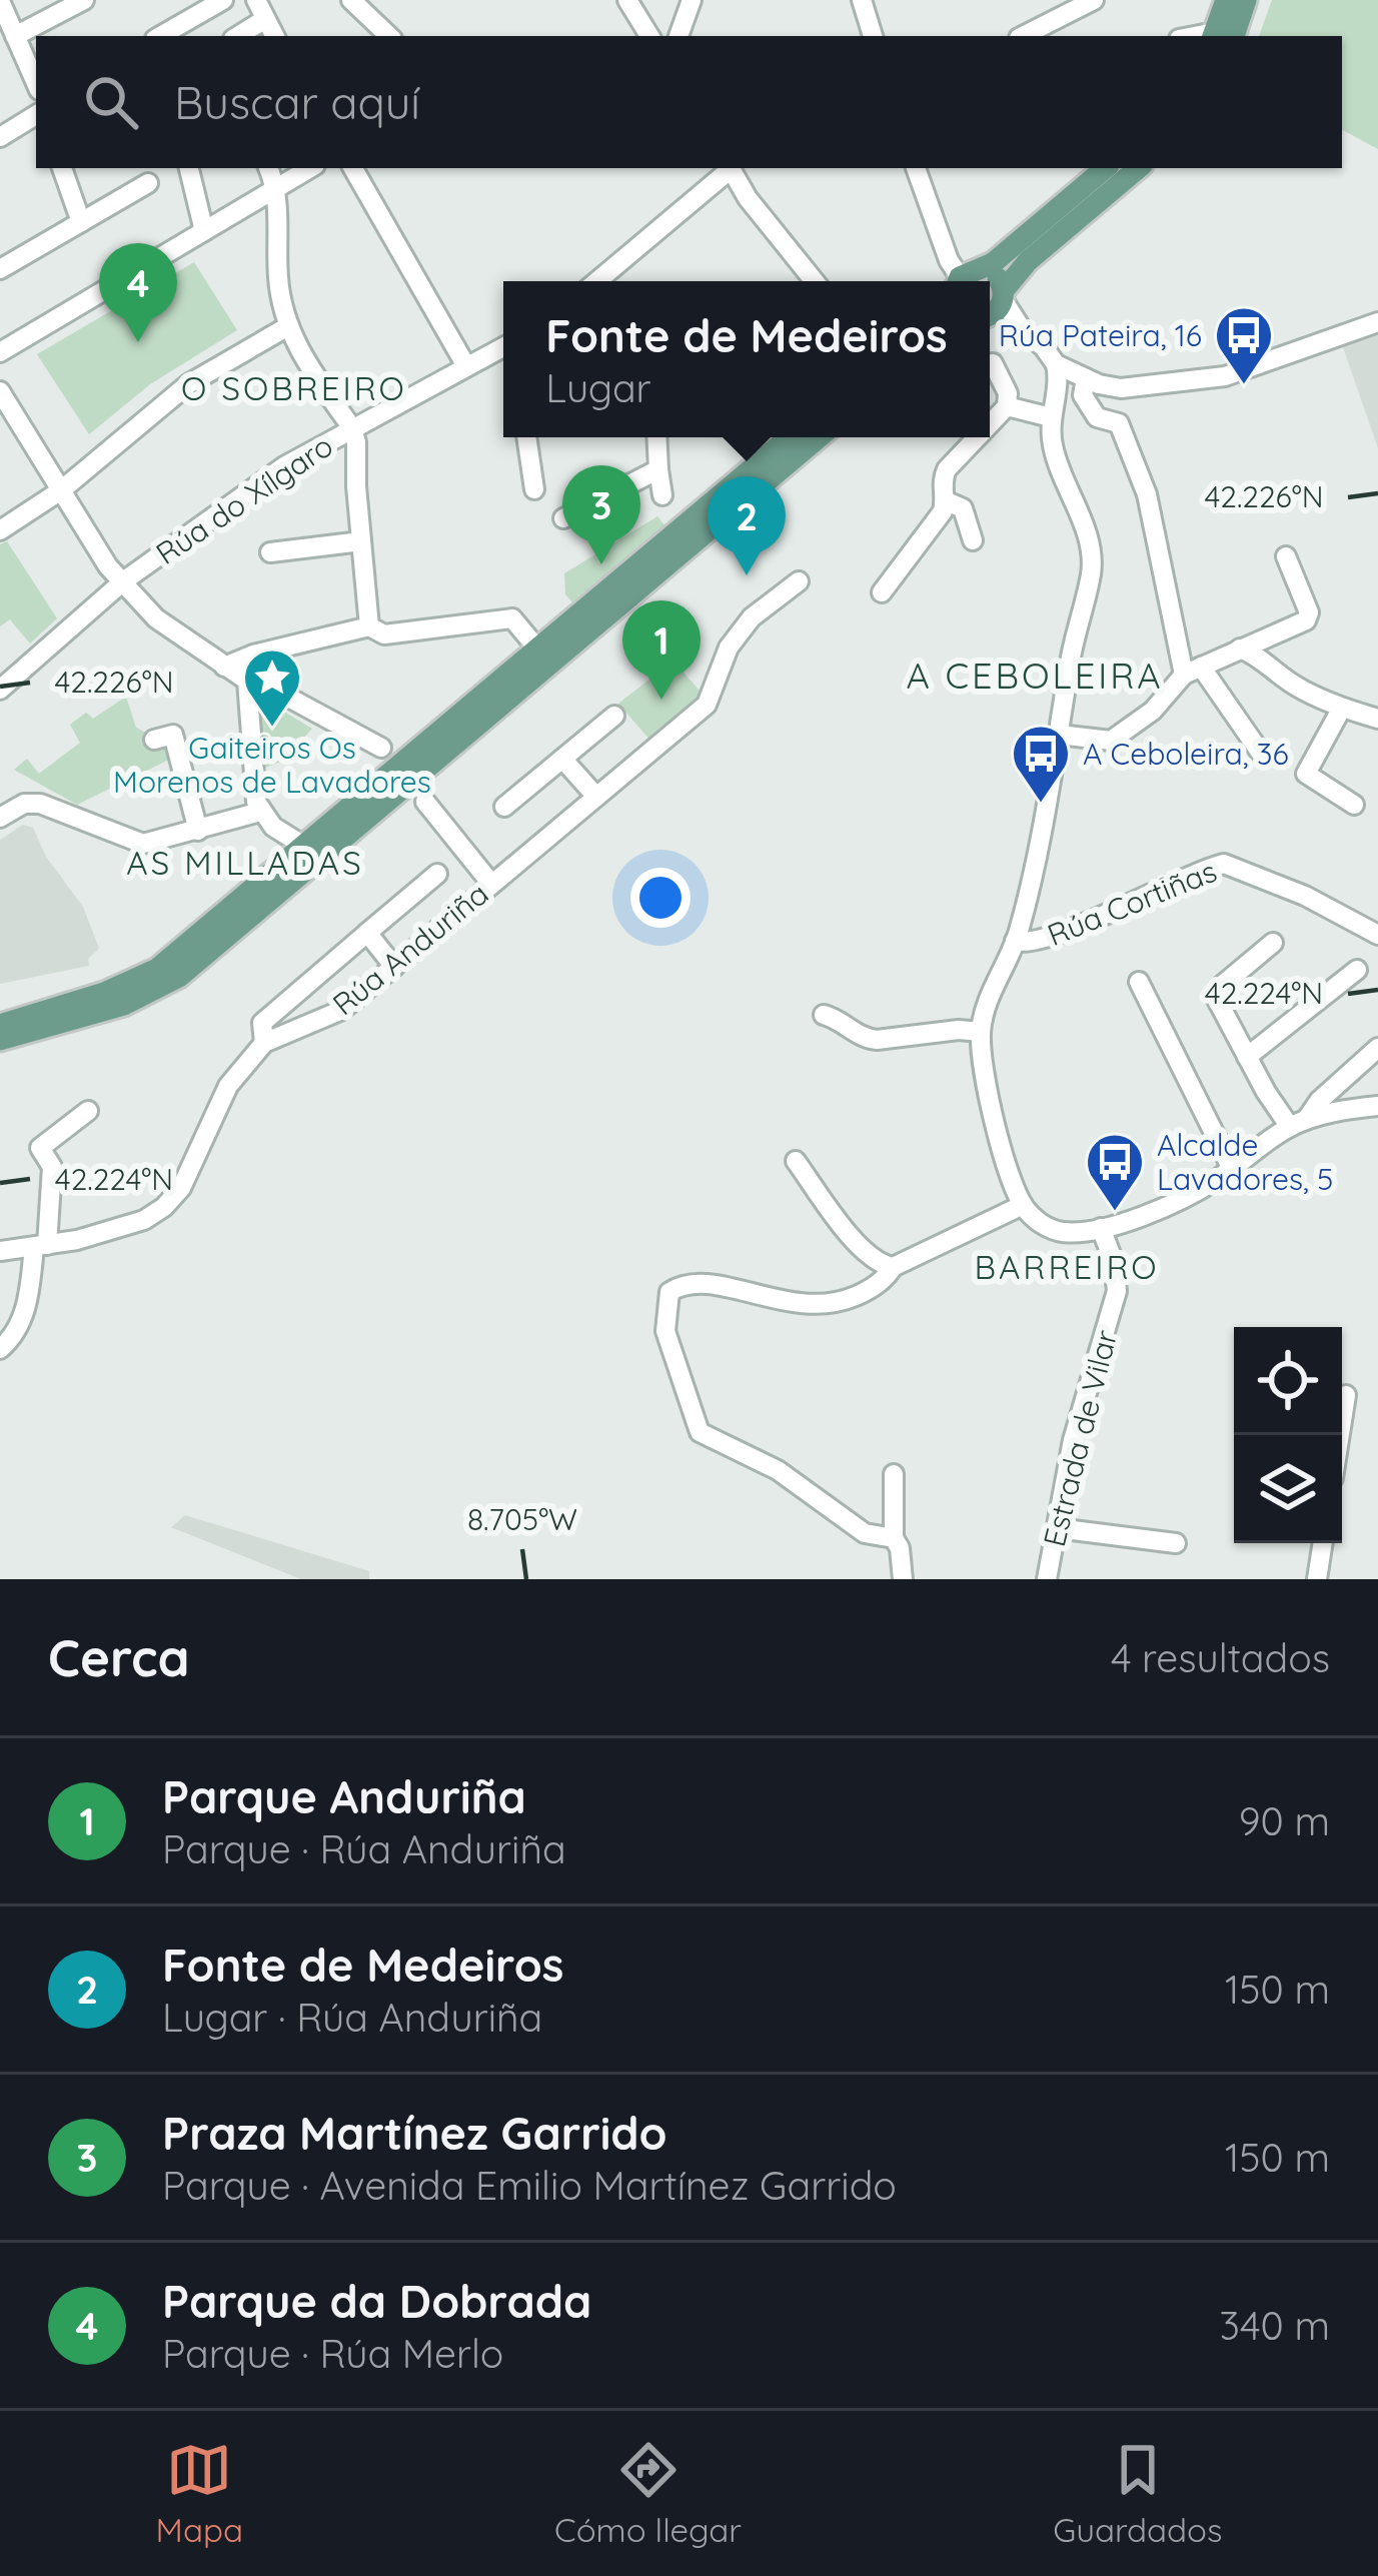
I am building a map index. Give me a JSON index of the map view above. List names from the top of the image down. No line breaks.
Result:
{"streets":{"street":["Rúa do Xílgaro","Rúa Cortiñas","Rúa Anduriña","Estrada de Vilar"]},"districts":["O SOBREIRO","A CEBOLEIRA","AS MILLADAS","BARREIRO"],"places":{"bus stop":["Rúa Pateira, 16","A Ceboleira, 36","Alcalde Lavadores, 5"],"place":["Gaiteiros Os Morenos de Lavadores"]},"page":{"search":"Buscar aquí","pins":["4","3","2","1"],"popup":["Fonte de Medeiros","Lugar"],"heading":["Cerca","4 resultados"],"list":[{"mark":"1","name":"Parque Anduriña","note":"Parque · Rúa Anduriña","value":"90 m"},{"mark":"2","name":"Fonte de Medeiros","note":"Lugar · Rúa Anduriña","value":"150 m"},{"mark":"3","name":"Praza Martínez Garrido","note":"Parque · Avenida Emilio Martínez Garrido","value":"150 m"},{"mark":"4","name":"Parque da Dobrada","note":"Parque · Rúa Merlo","value":"340 m"}],"nav":["Mapa","Cómo llegar","Guardados"]},"coordinates":["42.226°N","42.224°N","8.705°W"]}
